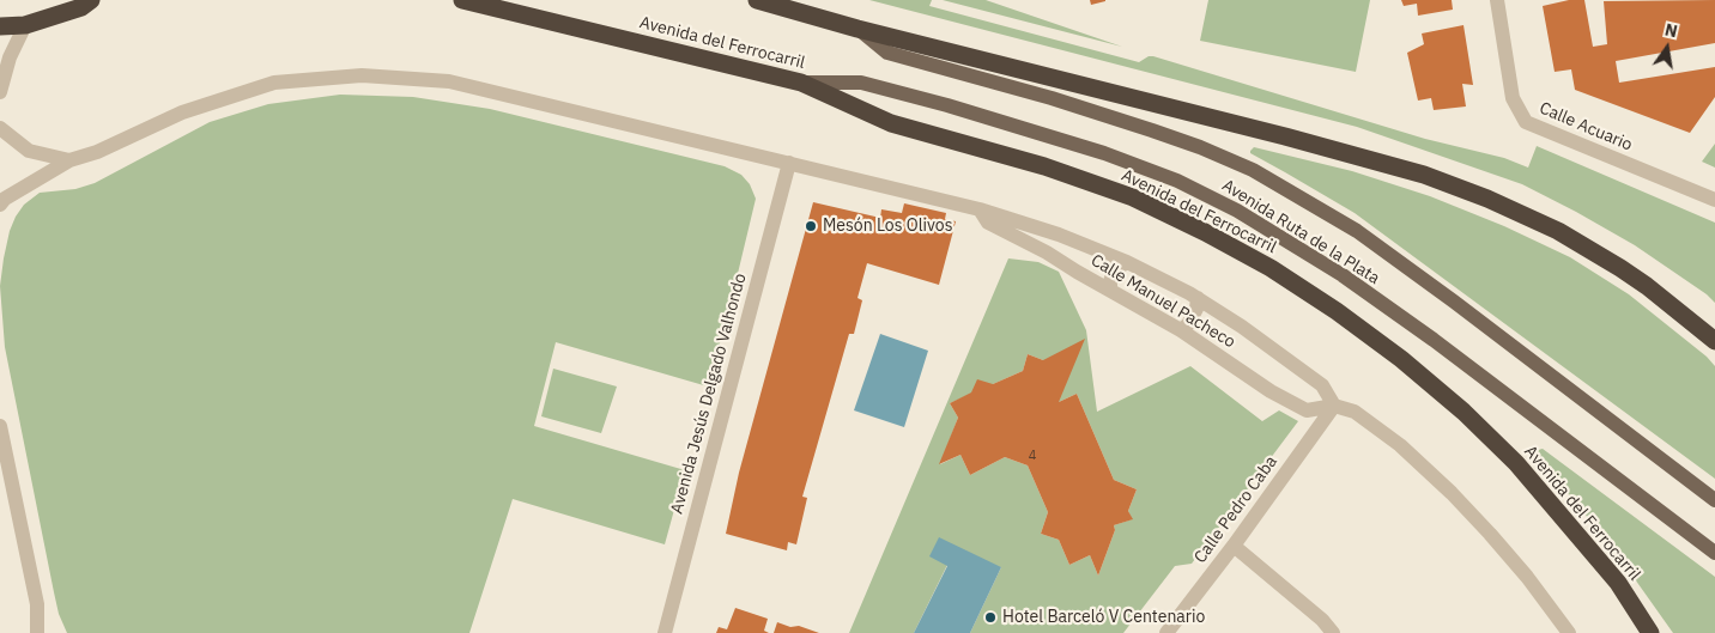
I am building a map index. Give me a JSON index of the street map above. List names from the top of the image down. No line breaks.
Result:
{"streets":{"highway":["Avenida del Ferrocarril"],"main road":["Avenida Ruta de la Plata"],"street":["Calle Acuario","Calle Manuel Pacheco","Avenida Jesús Delgado Valhondo","Calle Pedro Caba"]},"crossings":[["Avenida del Ferrocarril","Avenida Ruta de la Plata"],["Calle Manuel Pacheco","Avenida Jesús Delgado Valhondo"],["Calle Manuel Pacheco","Calle Pedro Caba"]],"places":["Mesón Los Olivos","Hotel Barceló V Centenario"],"house_numbers":["4"],"north":"top"}
